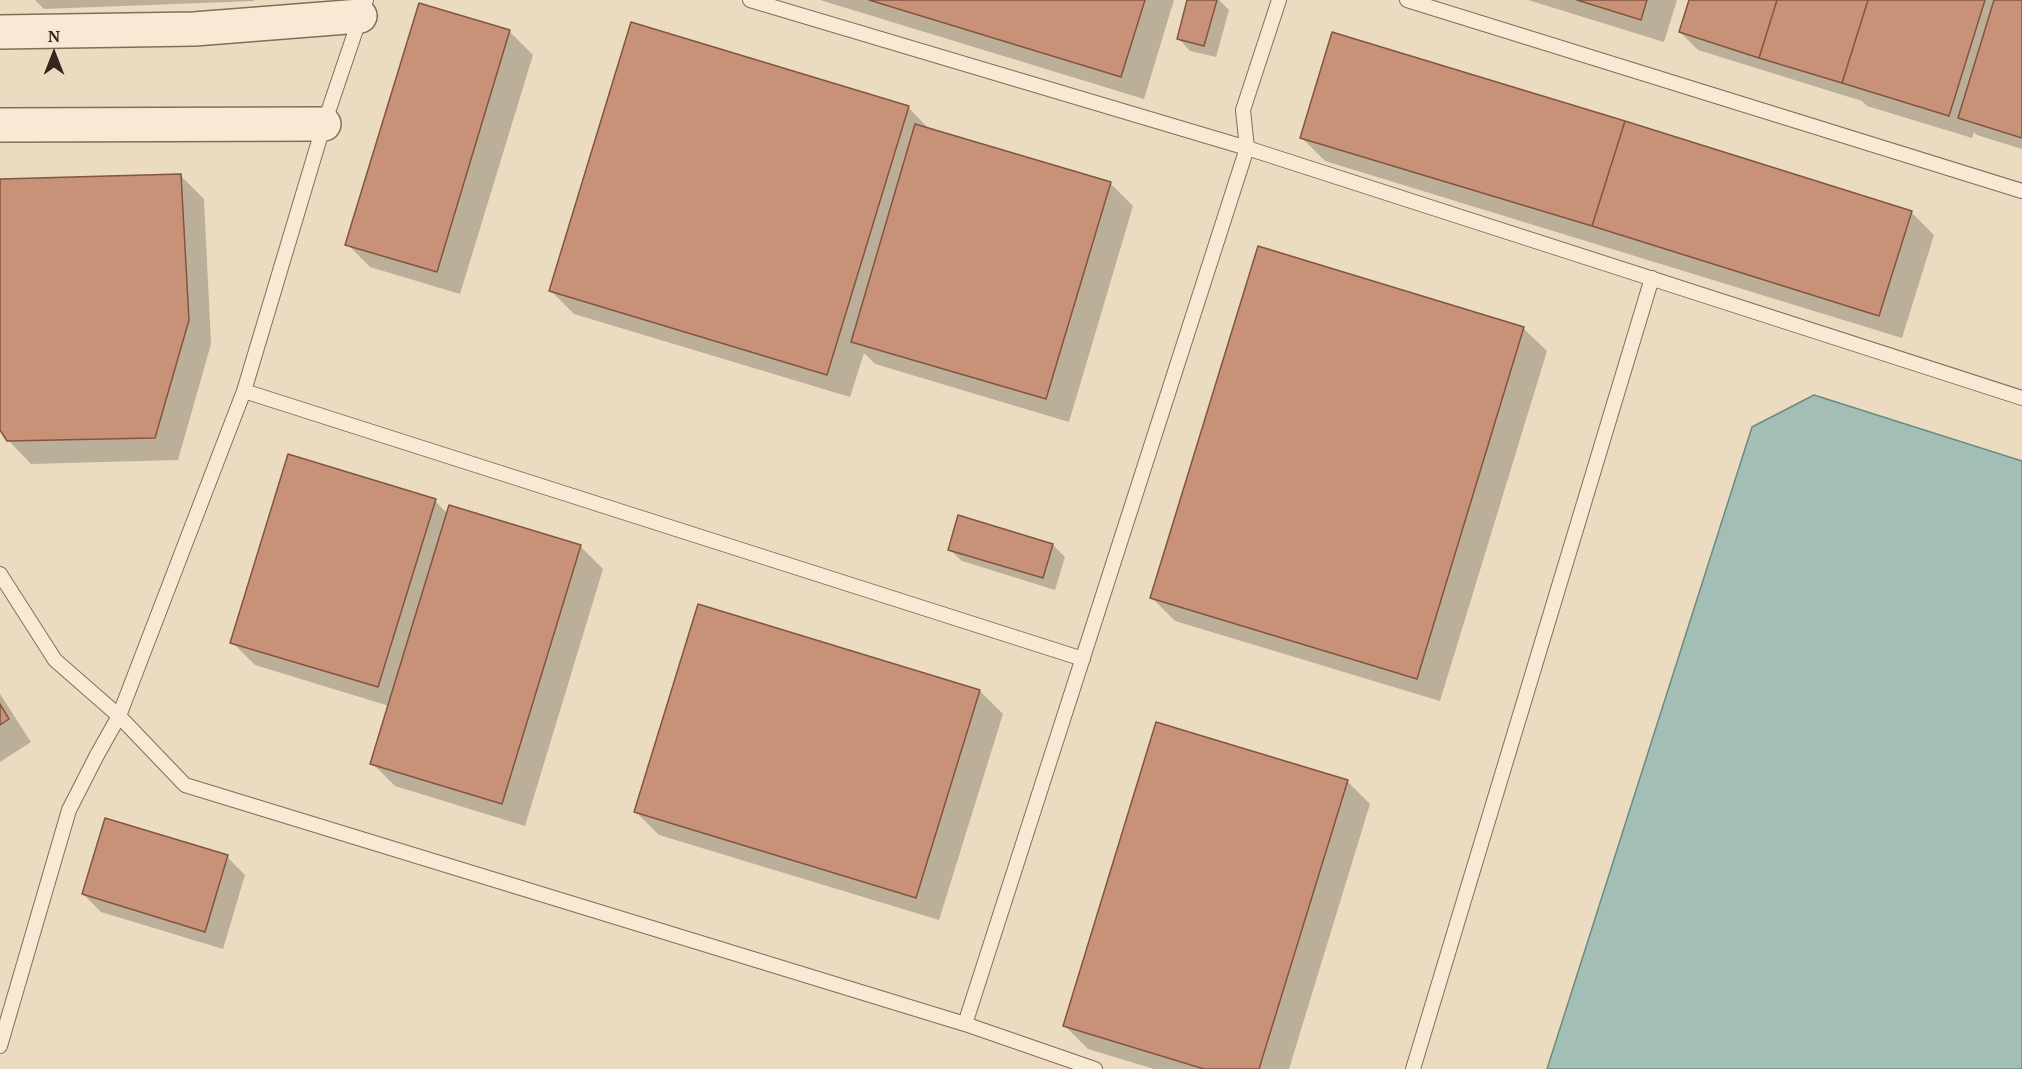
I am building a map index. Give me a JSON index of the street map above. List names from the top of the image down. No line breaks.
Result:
{"north":"top"}
